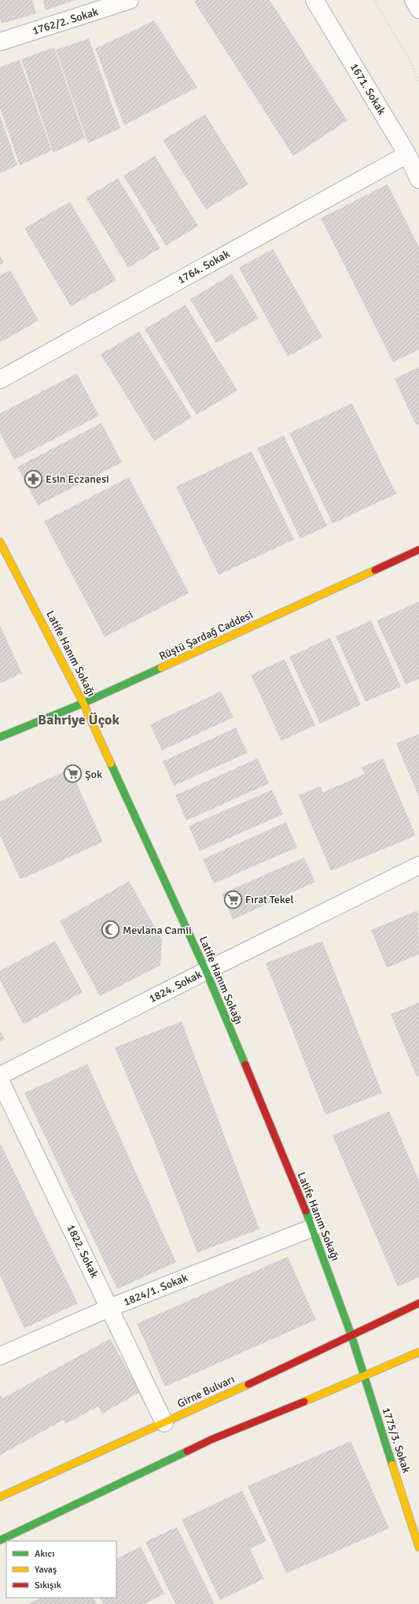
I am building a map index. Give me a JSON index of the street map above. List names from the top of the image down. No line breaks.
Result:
{"streets":{"street":["1762/2. Sokak","1671. Sokak","1764. Sokak","Rüştü Şardağ Caddesi","Latife Hanım Sokağı","1824. Sokak","1822. Sokak","1824/1. Sokak","Girne Bulvarı","1775/3. Sokak"]},"crossings":[["1671. Sokak","1764. Sokak"],["Rüştü Şardağ Caddesi","Latife Hanım Sokağı"],["Latife Hanım Sokağı","1824. Sokak"],["Latife Hanım Sokağı","1824/1. Sokak"],["Latife Hanım Sokağı","Girne Bulvarı"],["Latife Hanım Sokağı","1775/3. Sokak"],["1822. Sokak","1824/1. Sokak"],["1822. Sokak","Girne Bulvarı"]],"districts":["Bahriye Üçok"],"places":{"pharmacy":["Esin Eczanesi"],"supermarket":["Şok","Fırat Tekel"],"mosque":["Mevlana Camii"]},"legend":["Akıcı","Yavaş","Sıkışık"]}
